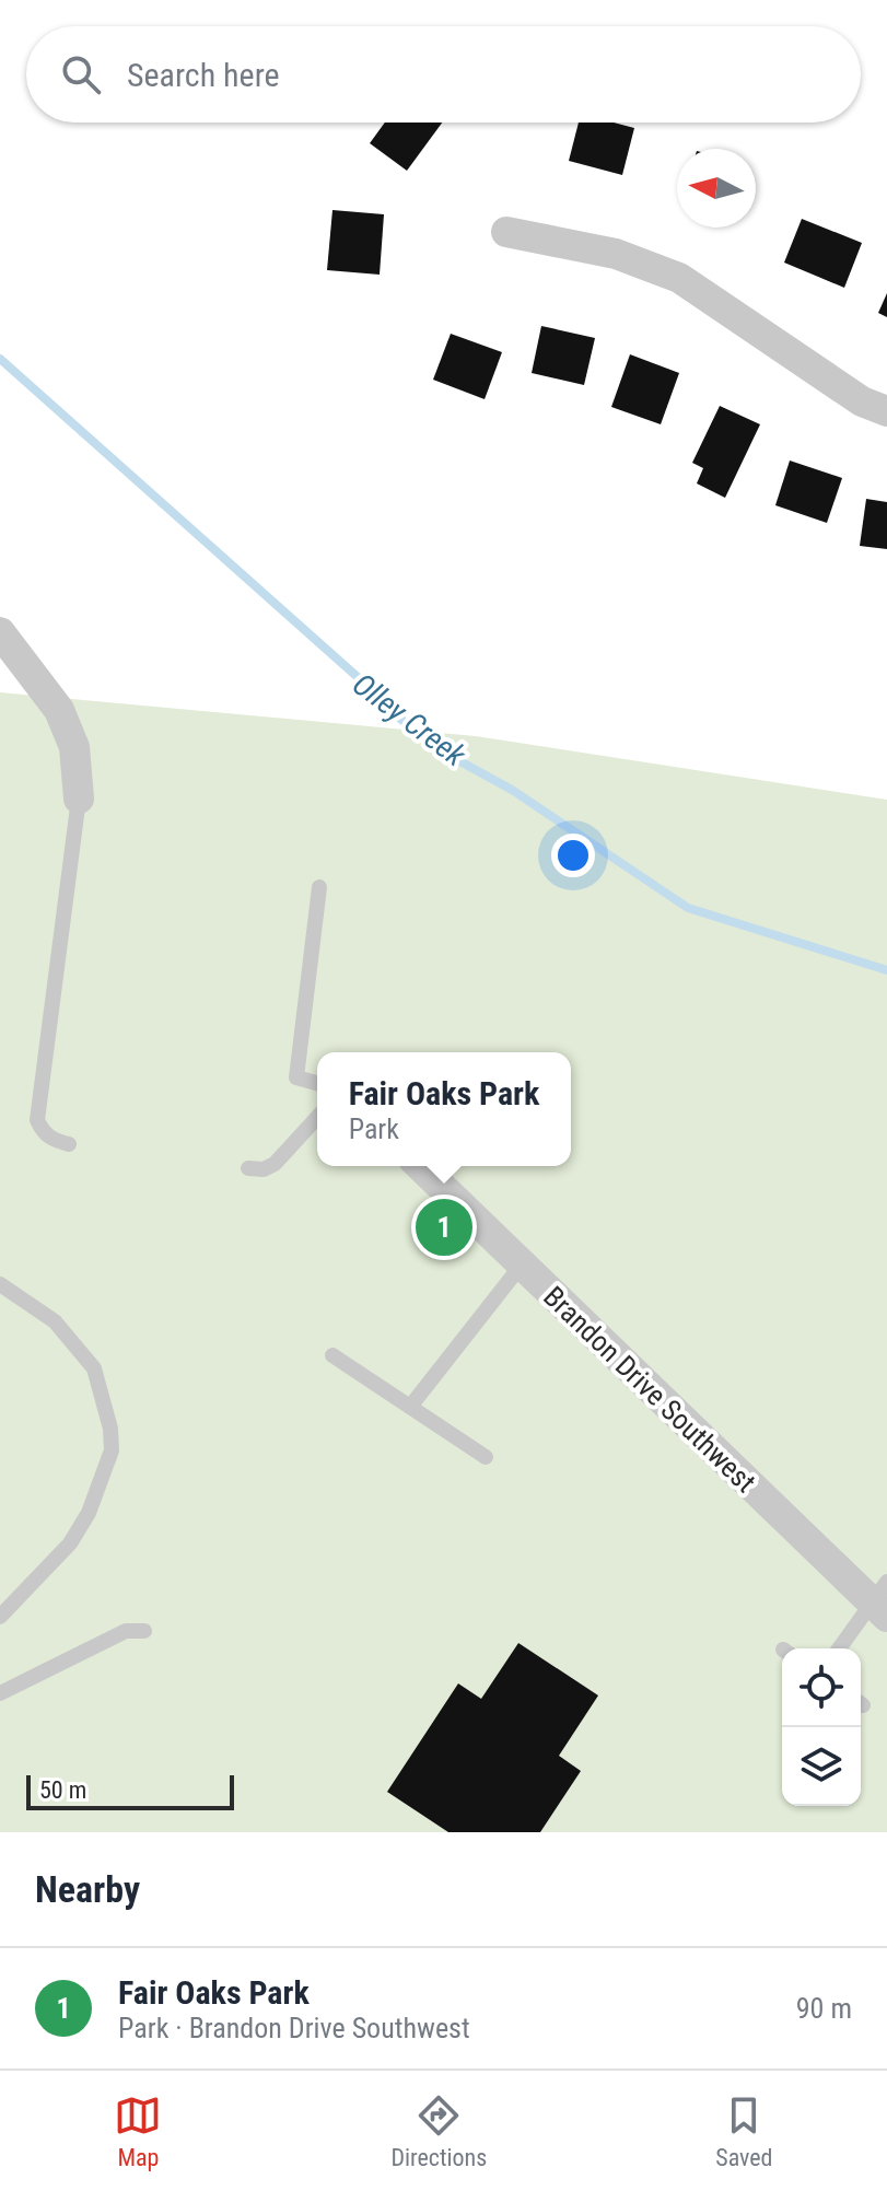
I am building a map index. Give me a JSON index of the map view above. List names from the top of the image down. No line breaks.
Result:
{"streets":{"street":["Brandon Drive Southwest"]},"water":["Olley Creek"],"scale_bar":"50 m","north":"left","page":{"search":"Search here","popup":["Fair Oaks Park","Park"],"pins":"1","scale":"50 m","heading":"Nearby","list":[{"mark":"1","name":"Fair Oaks Park","note":"Park · Brandon Drive Southwest","value":"90 m"}],"nav":["Map","Directions","Saved"]}}
